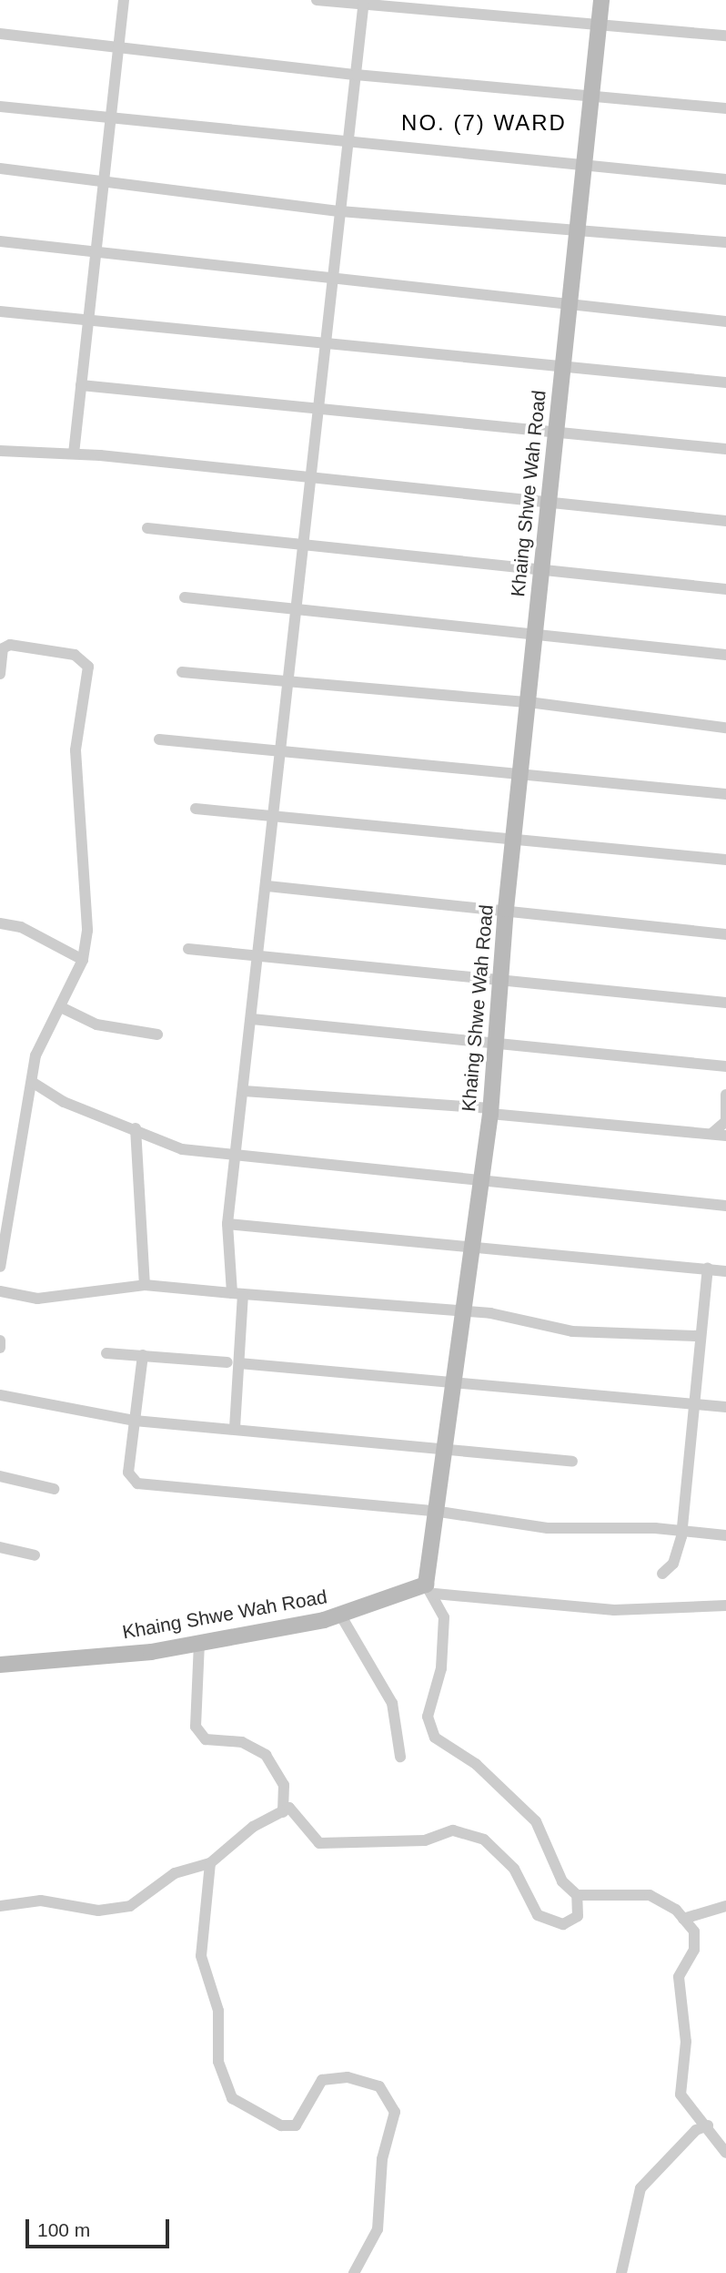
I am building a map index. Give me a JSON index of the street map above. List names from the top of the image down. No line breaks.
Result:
{"streets":{"street":["Khaing Shwe Wah Road"]},"districts":["NO. (7) WARD"],"scale_bar":"100 m"}
